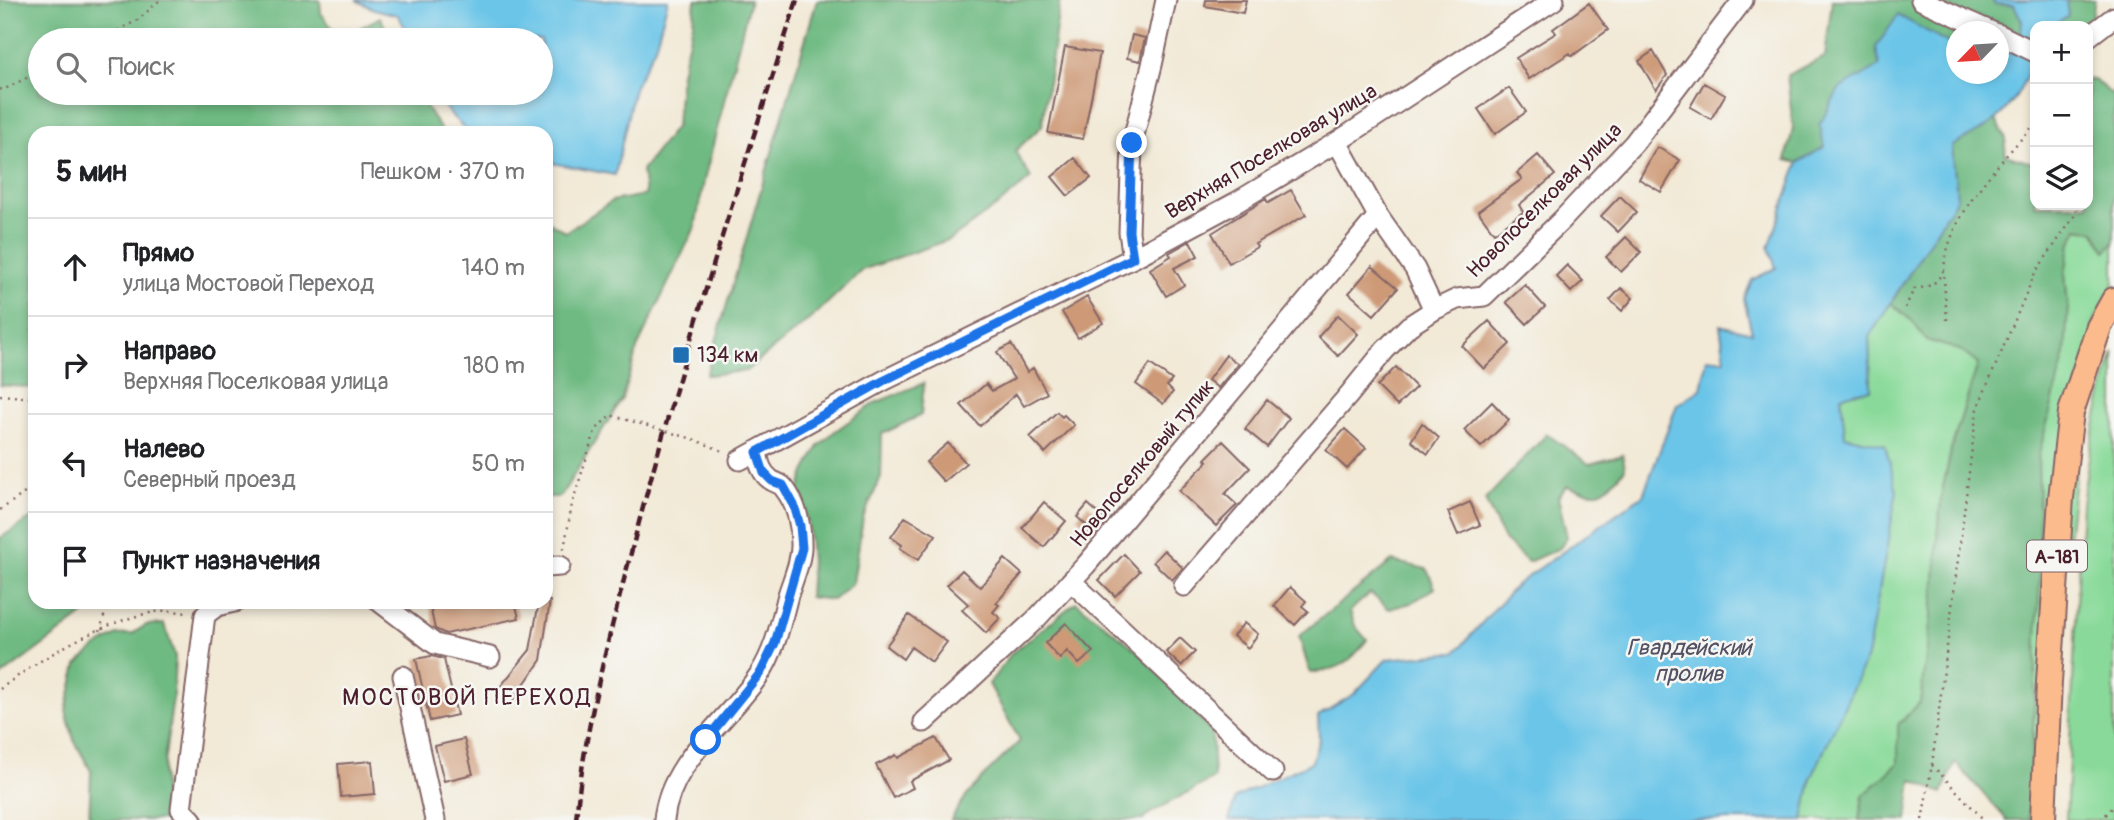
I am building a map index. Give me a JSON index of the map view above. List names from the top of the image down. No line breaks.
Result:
{"streets":{"main road":["А-181"],"street":["Верхняя Поселковая улица","Новопоселковая улица","Новопоселковый тупик"]},"districts":["МОСТОВОЙ ПЕРЕХОД"],"water":["Гвардейский пролив"],"places":{"transit":["134 км"]},"north":"bottom left","page":{"map_buttons":["+","−"],"search":"Поиск","heading":["5 мин","Пешком · 370 m"],"list":[["Прямо","улица Мостовой Переход","140 m"],["Направо","Верхняя Поселковая улица","180 m"],["Налево","Северный проезд","50 m"],"Пункт назначения"]}}
